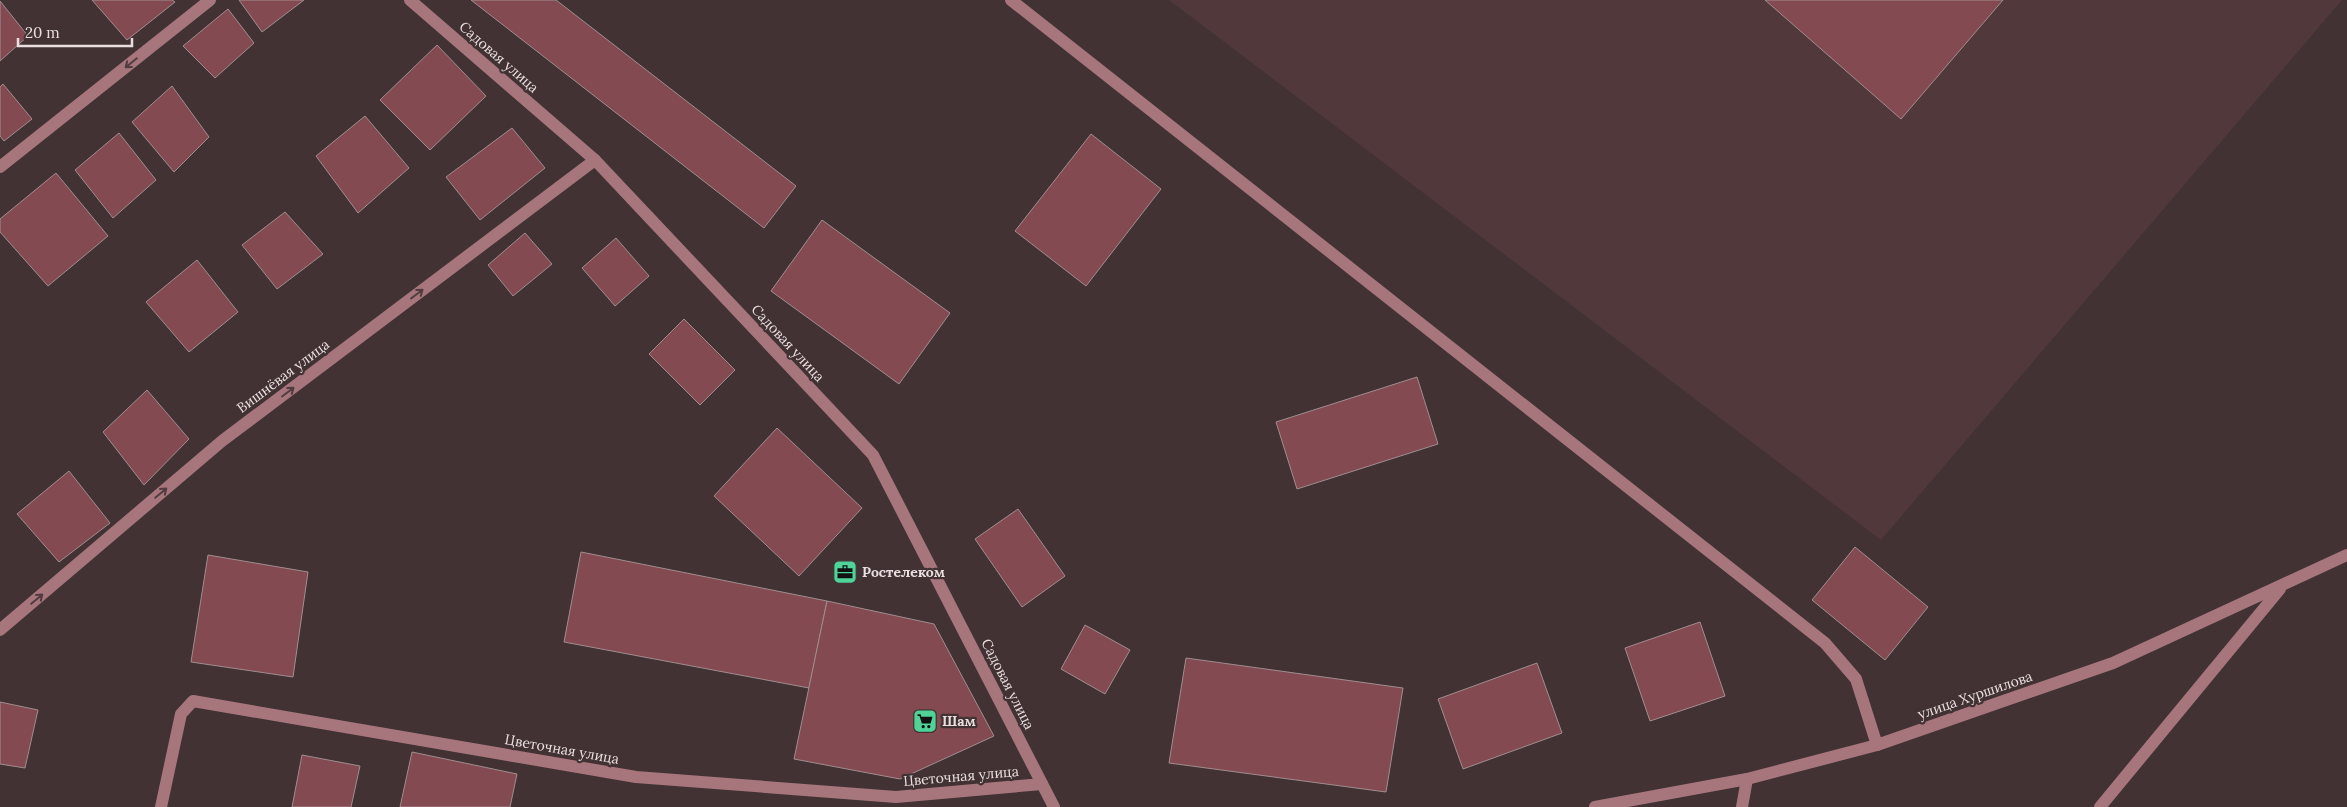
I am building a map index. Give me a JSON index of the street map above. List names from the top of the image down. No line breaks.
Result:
{"streets":{"street":["Садовая улица","Вишнёвая улица","улица Хуршилова","Цветочная улица"]},"crossings":[["Садовая улица","Вишнёвая улица"],["Садовая улица","Цветочная улица"]],"one_way":["Вишнёвая улица"],"places":{"office":["Ростелеком"],"supermarket":["Шам"]},"scale_bar":"20 m"}
